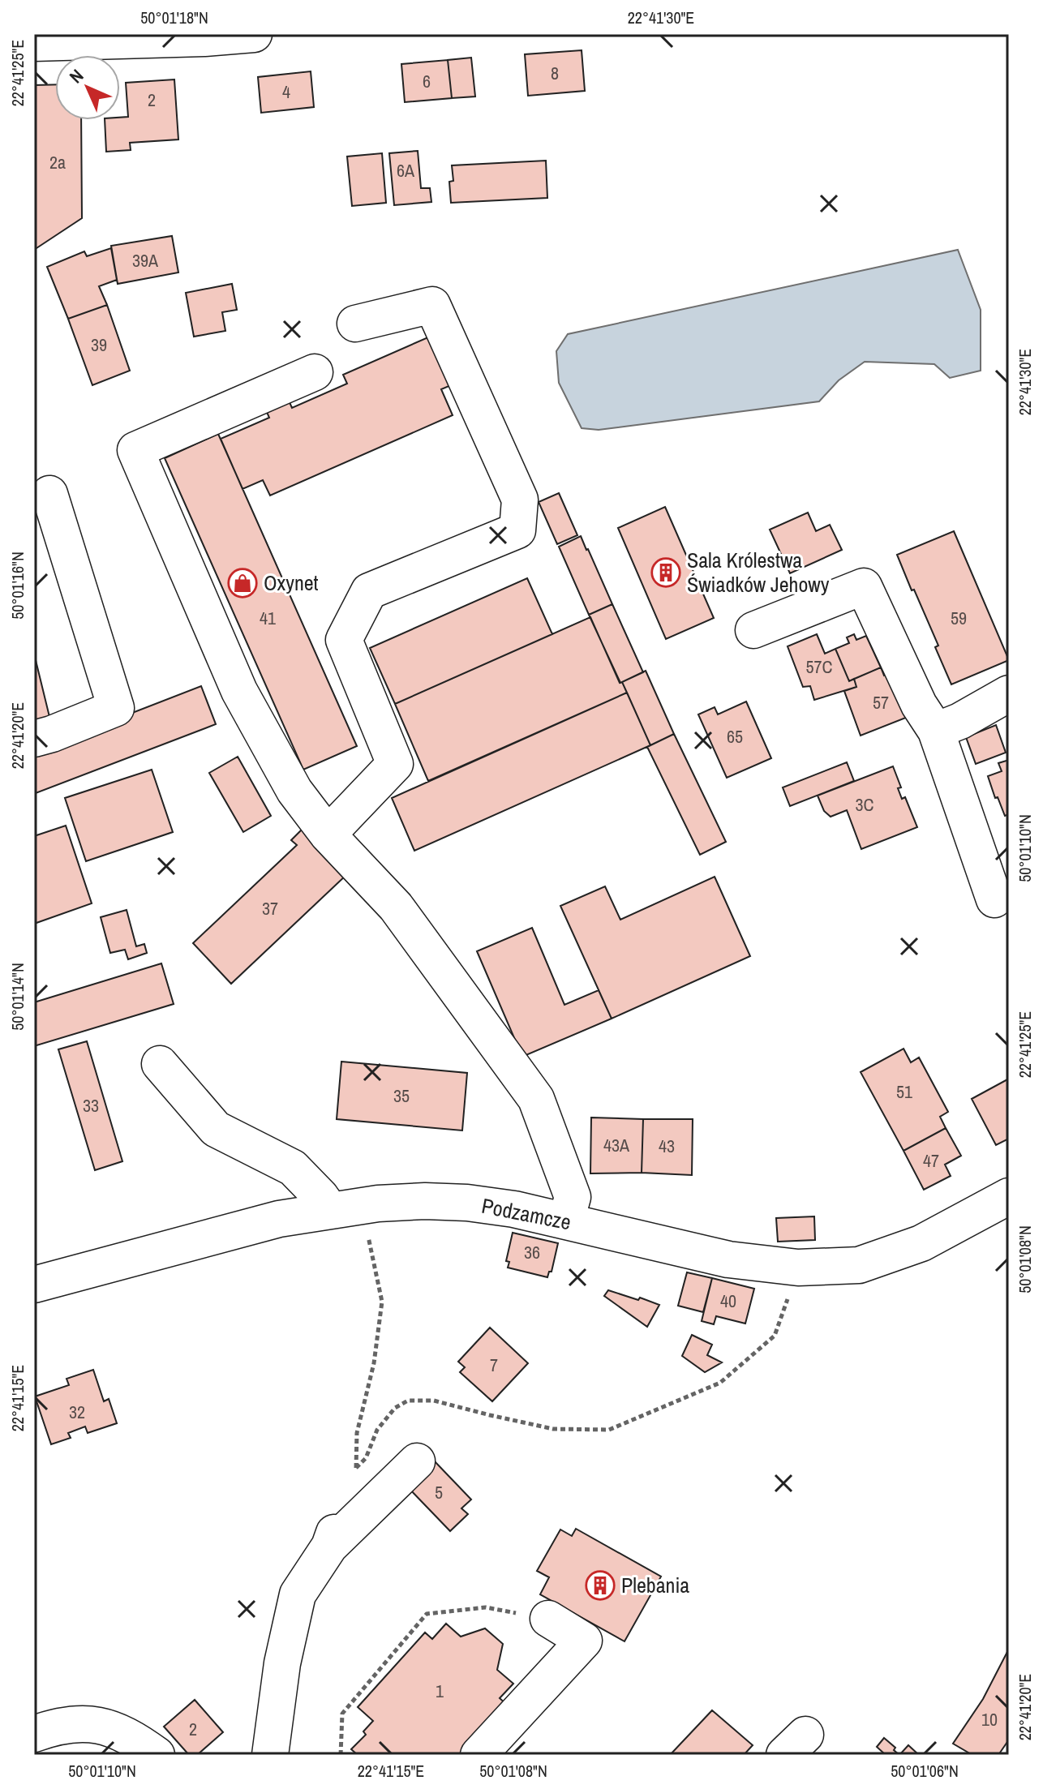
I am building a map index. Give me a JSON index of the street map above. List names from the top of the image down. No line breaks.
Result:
{"streets":{"street":["Podzamcze"]},"places":{"building":["Sala Królestwa Świadków Jehowy","Plebania"],"shop":["Oxynet"]},"house_numbers":["8","6","4","2","2a","6A","39A","39","41","59","57C","57","65","3C","37","51","35","33","43A","43","47","36","40","7","32","5","1","10","2"],"north":"top left","coordinates":["50°01'18\"N","22°41'30\"E","22°41'25\"E","50°01'16\"N","22°41'20\"E","50°01'10\"N","50°01'14\"N","50°01'08\"N","22°41'15\"E","50°01'06\"N"]}
